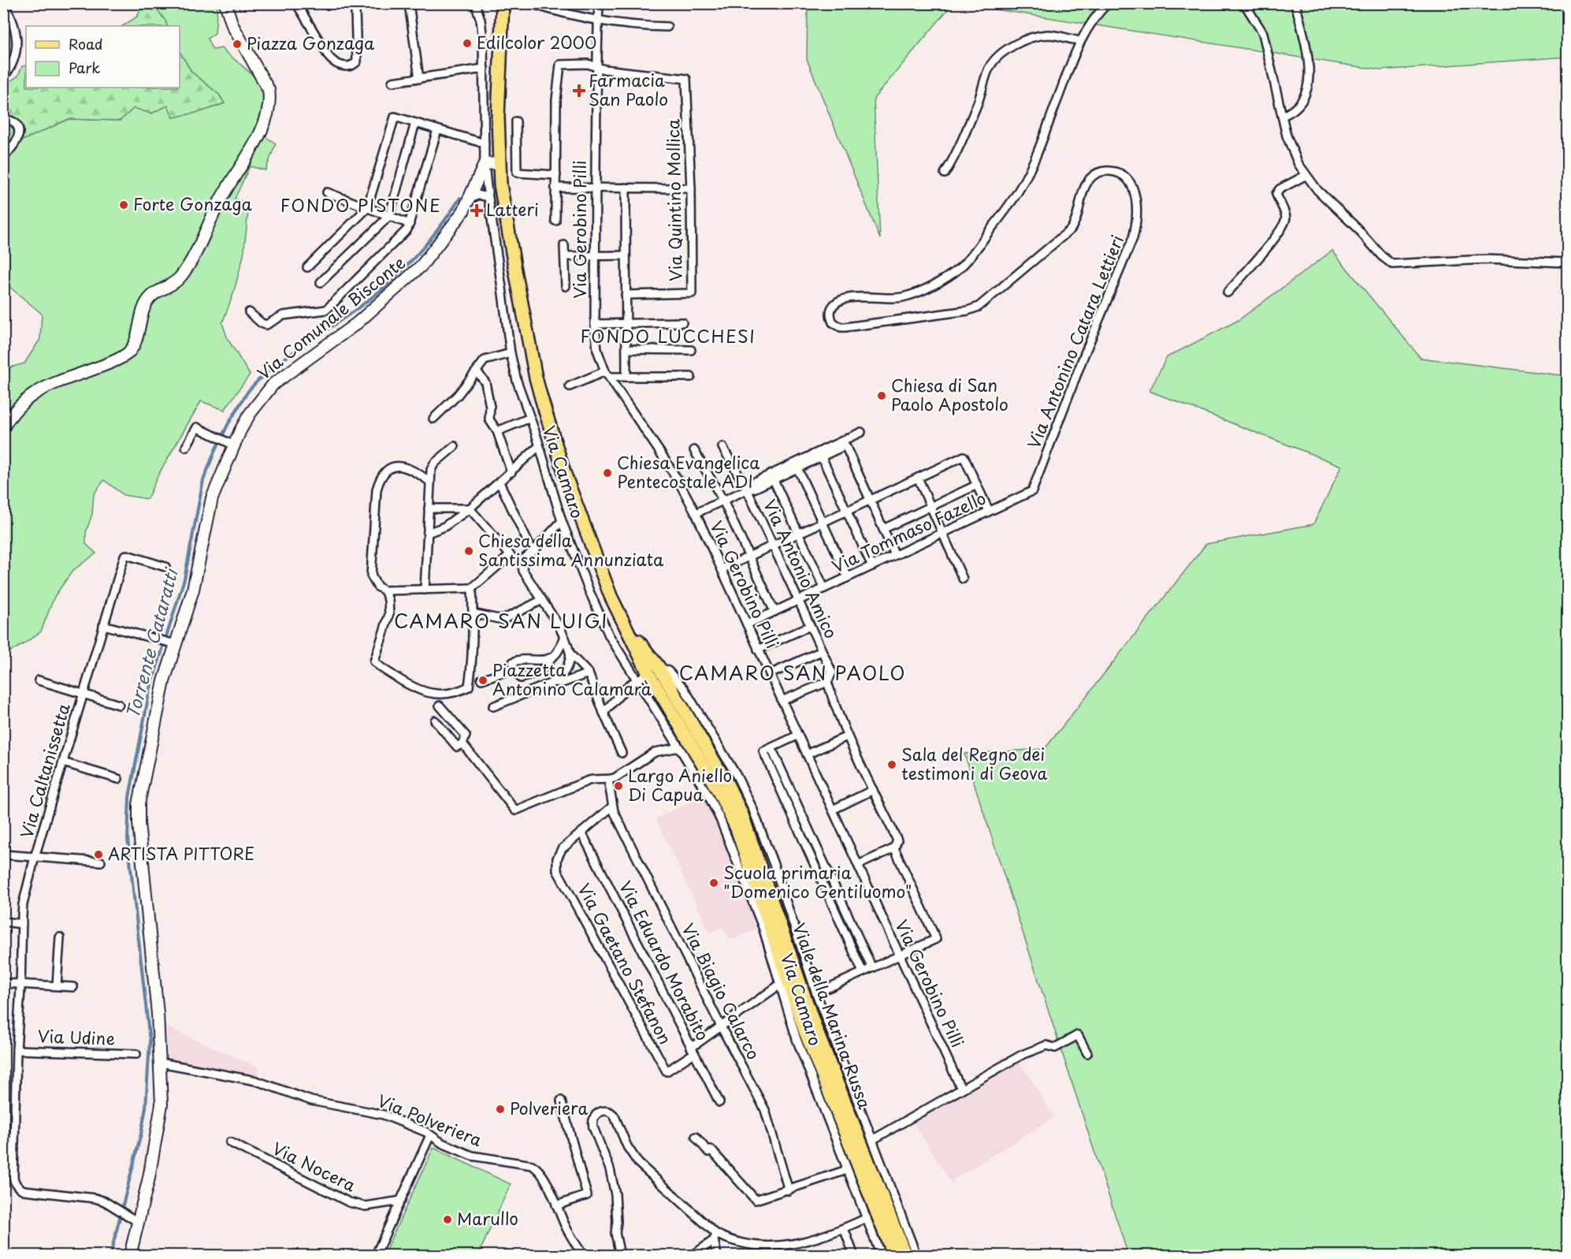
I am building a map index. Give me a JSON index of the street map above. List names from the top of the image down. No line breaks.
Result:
{"streets":{"main road":["Viale della Marina Russa"],"street":["Via Quintino Mollica","Via Gerobino Pilli","Via Comunale Bisconte","Via Antonino Catara Lettieri","Via Camaro","Via Tommaso Fazello","Via Antonio Amico","Via Caltanissetta","Via Eduardo Morabito","Via Gaetano Stefanon","Via Biagio Calarco","Via Udine","Via Polveriera","Via Nocera"]},"crossings":[["Via Quintino Mollica","Via Gerobino Pilli"],["Via Gerobino Pilli","Via Tommaso Fazello"],["Via Gerobino Pilli","Via Antonio Amico"],["Via Comunale Bisconte","Via Camaro"],["Via Comunale Bisconte","Via Caltanissetta"],["Via Comunale Bisconte","Via Polveriera"],["Via Antonino Catara Lettieri","Via Tommaso Fazello"],["Via Tommaso Fazello","Via Antonio Amico"],["Via Caltanissetta","Via Udine"],["Via Eduardo Morabito","Via Gaetano Stefanon"]],"districts":["FONDO PISTONE","FONDO LUCCHESI","CAMARO SAN LUIGI","CAMARO SAN PAOLO"],"water":["Torrente Cataratti"],"places":{"other":["Edilcolor 2000","Piazza Gonzaga","Forte Gonzaga","Chiesa di San Paolo Apostolo","Chiesa Evangelica Pentecostale ADI","Chiesa della Santissima Annunziata","Piazzetta Antonino Calamarà","Sala del Regno dei testimoni di Geova","Largo Aniello Di Capua","ARTISTA PITTORE","Scuola primaria \"Domenico Gentiluomo\"","Polveriera","Marullo"],"health":["Farmacia San Paolo","Latteri"]},"legend":["Road","Park"]}
